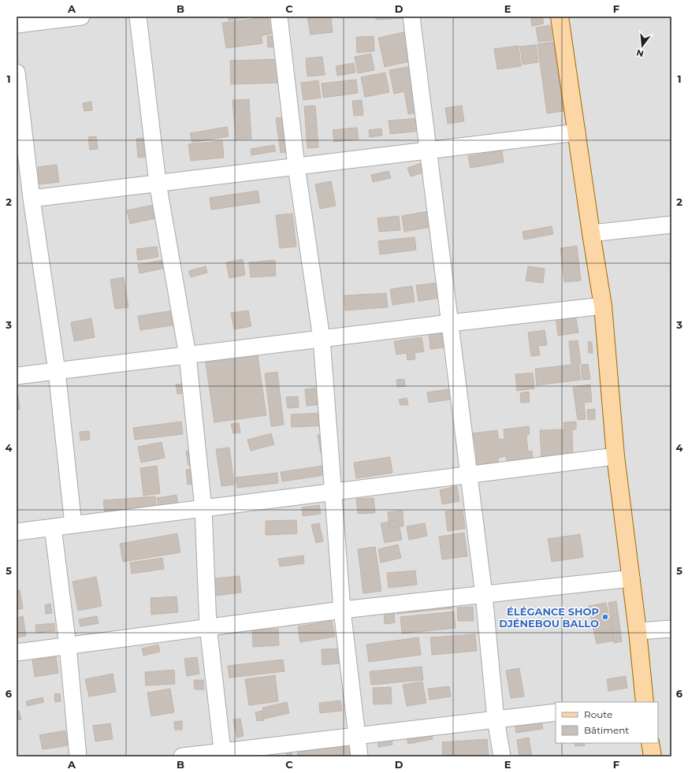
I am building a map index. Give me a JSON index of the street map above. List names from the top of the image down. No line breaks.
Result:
{"places":["ÉLÉGANCE SHOP DJÉNEBOU BALLO"],"legend":["Route","Bâtiment"],"north":"bottom","grid":{"columns":["A","B","C","D","E","F"],"rows":["1","2","3","4","5","6"]}}
